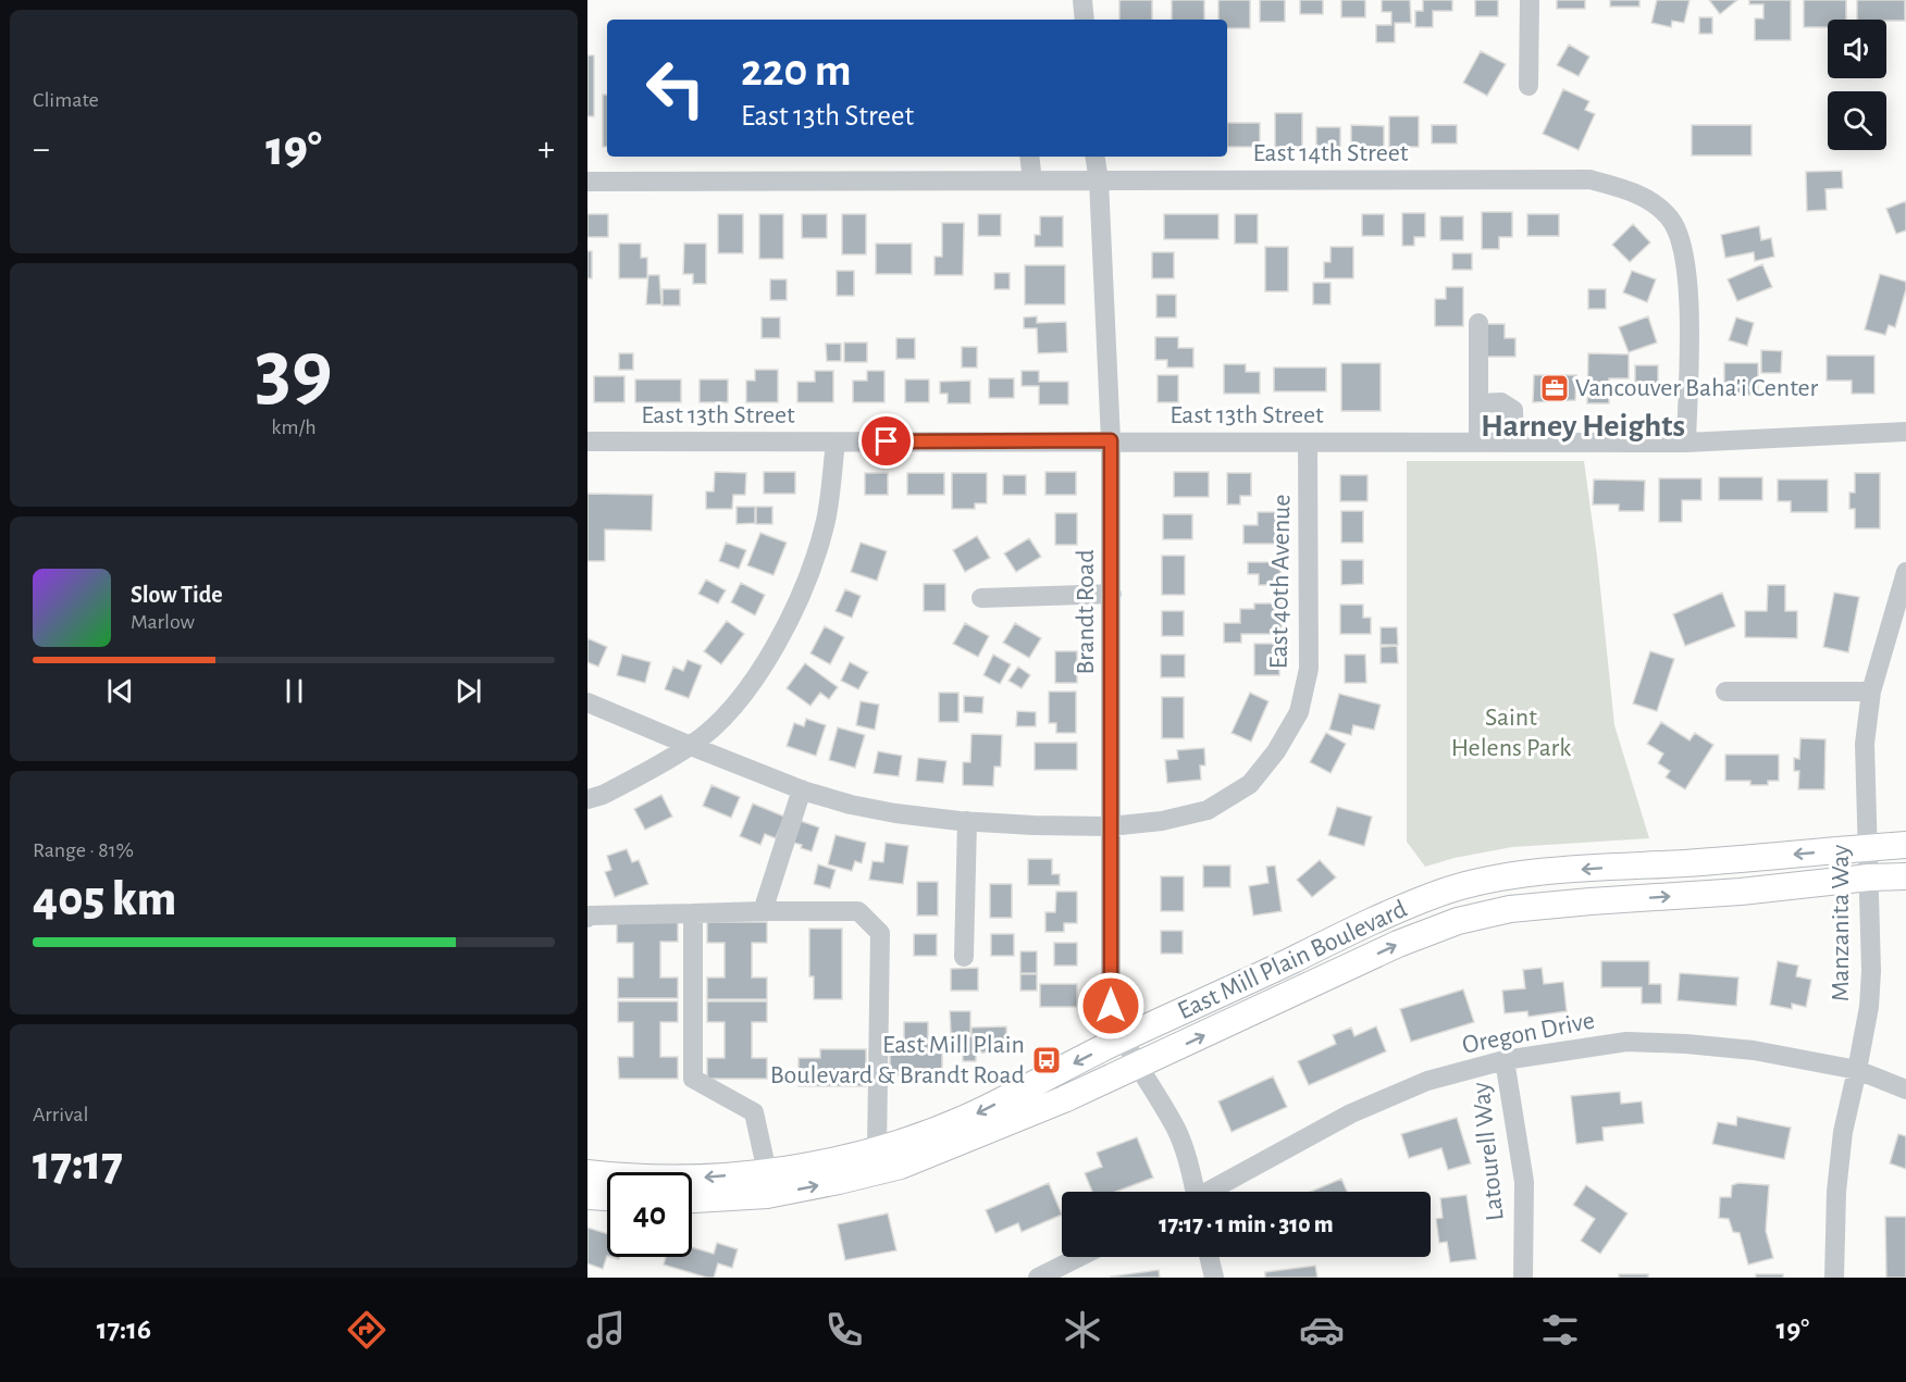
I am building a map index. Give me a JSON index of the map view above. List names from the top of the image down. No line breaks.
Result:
{"streets":{"main road":["East Mill Plain Boulevard"],"street":["East 14th Street","East 13th Street","East 40th Avenue","Brandt Road","Manzanita Way","Oregon Drive","Latourell Way"]},"crossings":[["East 14th Street","East 13th Street"],["East 14th Street","Brandt Road"],["East 13th Street","East 40th Avenue"],["East 13th Street","Brandt Road"],["East 40th Avenue","Brandt Road"],["Brandt Road","East Mill Plain Boulevard"],["Manzanita Way","East Mill Plain Boulevard"],["Manzanita Way","Oregon Drive"],["Oregon Drive","Latourell Way"]],"districts":["Harney Heights"],"parks":["Saint Helens Park"],"places":{"office":["Vancouver Baha'i Center"],"bus stop":["East Mill Plain Boulevard & Brandt Road"]},"page":{"tile":["Climate",["39","km/h"],["Range · 81%","405 km"],["Arrival","17:17"]],"turn":["220 m","East 13th Street"],"heat":["−","19°","+"],"song":["Slow Tide","Marlow"],"limit":"40","trip":"17:17 · 1 min · 310 m","tabs":["17:16","19°"]}}
